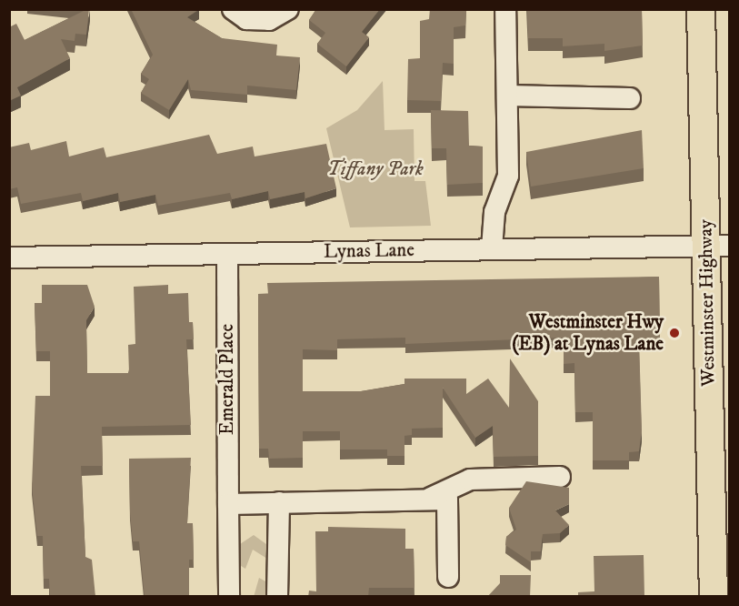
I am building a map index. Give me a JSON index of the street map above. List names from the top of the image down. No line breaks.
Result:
{"streets":{"main road":["Westminster Highway"],"street":["Lynas Lane","Emerald Place"]},"crossings":[["Lynas Lane","Westminster Highway"],["Lynas Lane","Emerald Place"]],"parks":["Tiffany Park"],"places":["Westminster Hwy (EB) at Lynas Lane"]}
